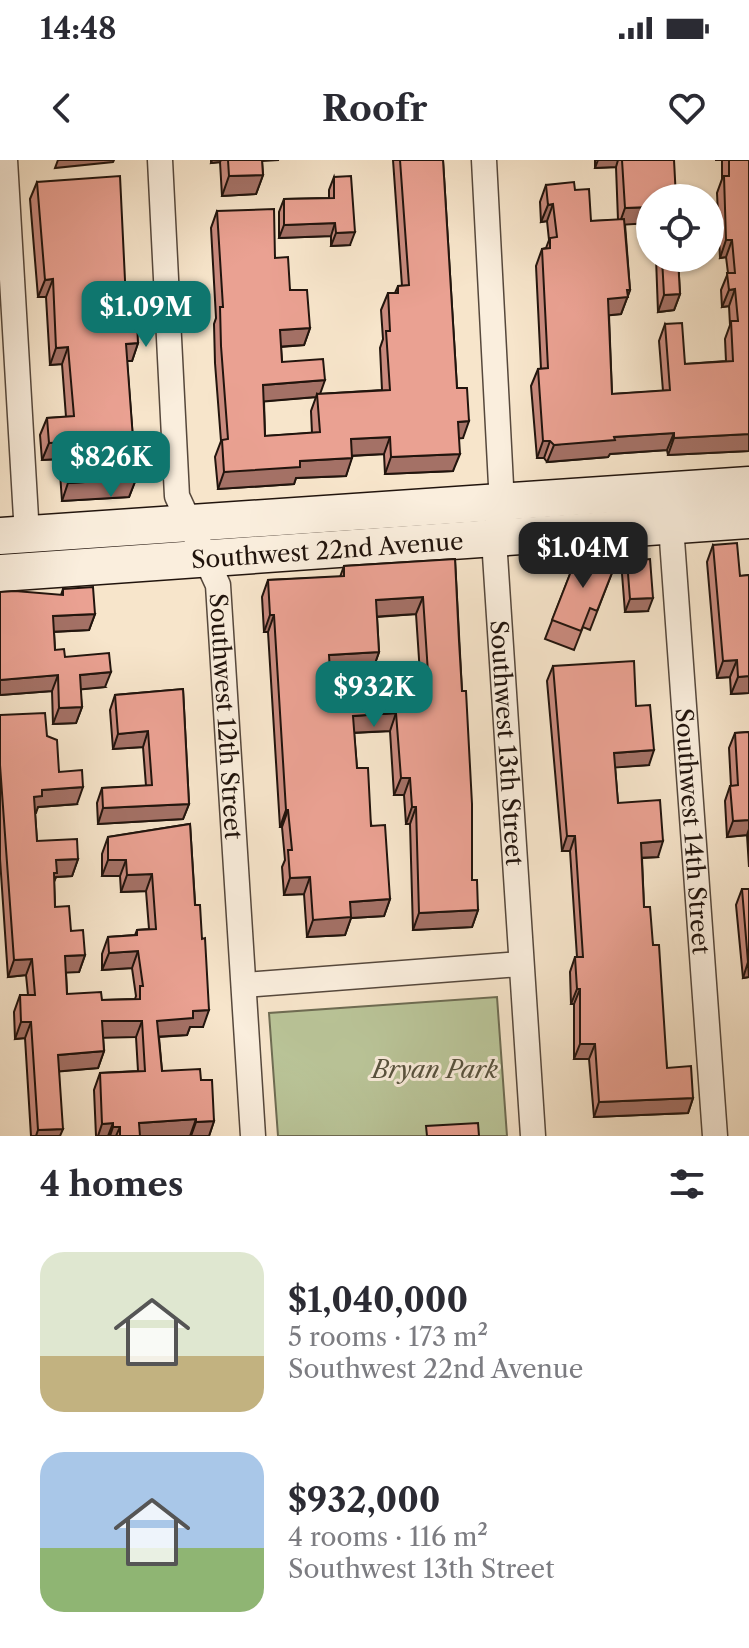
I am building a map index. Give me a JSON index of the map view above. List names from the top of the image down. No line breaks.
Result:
{"streets":{"main road":["Southwest 22nd Avenue"],"street":["Southwest 12th Street","Southwest 13th Street","Southwest 14th Street"]},"crossings":[["Southwest 22nd Avenue","Southwest 12th Street"],["Southwest 22nd Avenue","Southwest 13th Street"],["Southwest 22nd Avenue","Southwest 14th Street"]],"parks":["Bryan Park"],"page":{"status":"14:48","header":"Roofr","price":["$1.09M","$826K","$1.04M","$932K"],"heading":"4 homes","list":[{"name":"$1,040,000","note":"5 rooms · 173 m² · Southwest 22nd Avenue"},{"name":"$932,000","note":"4 rooms · 116 m² · Southwest 13th Street"}]}}
